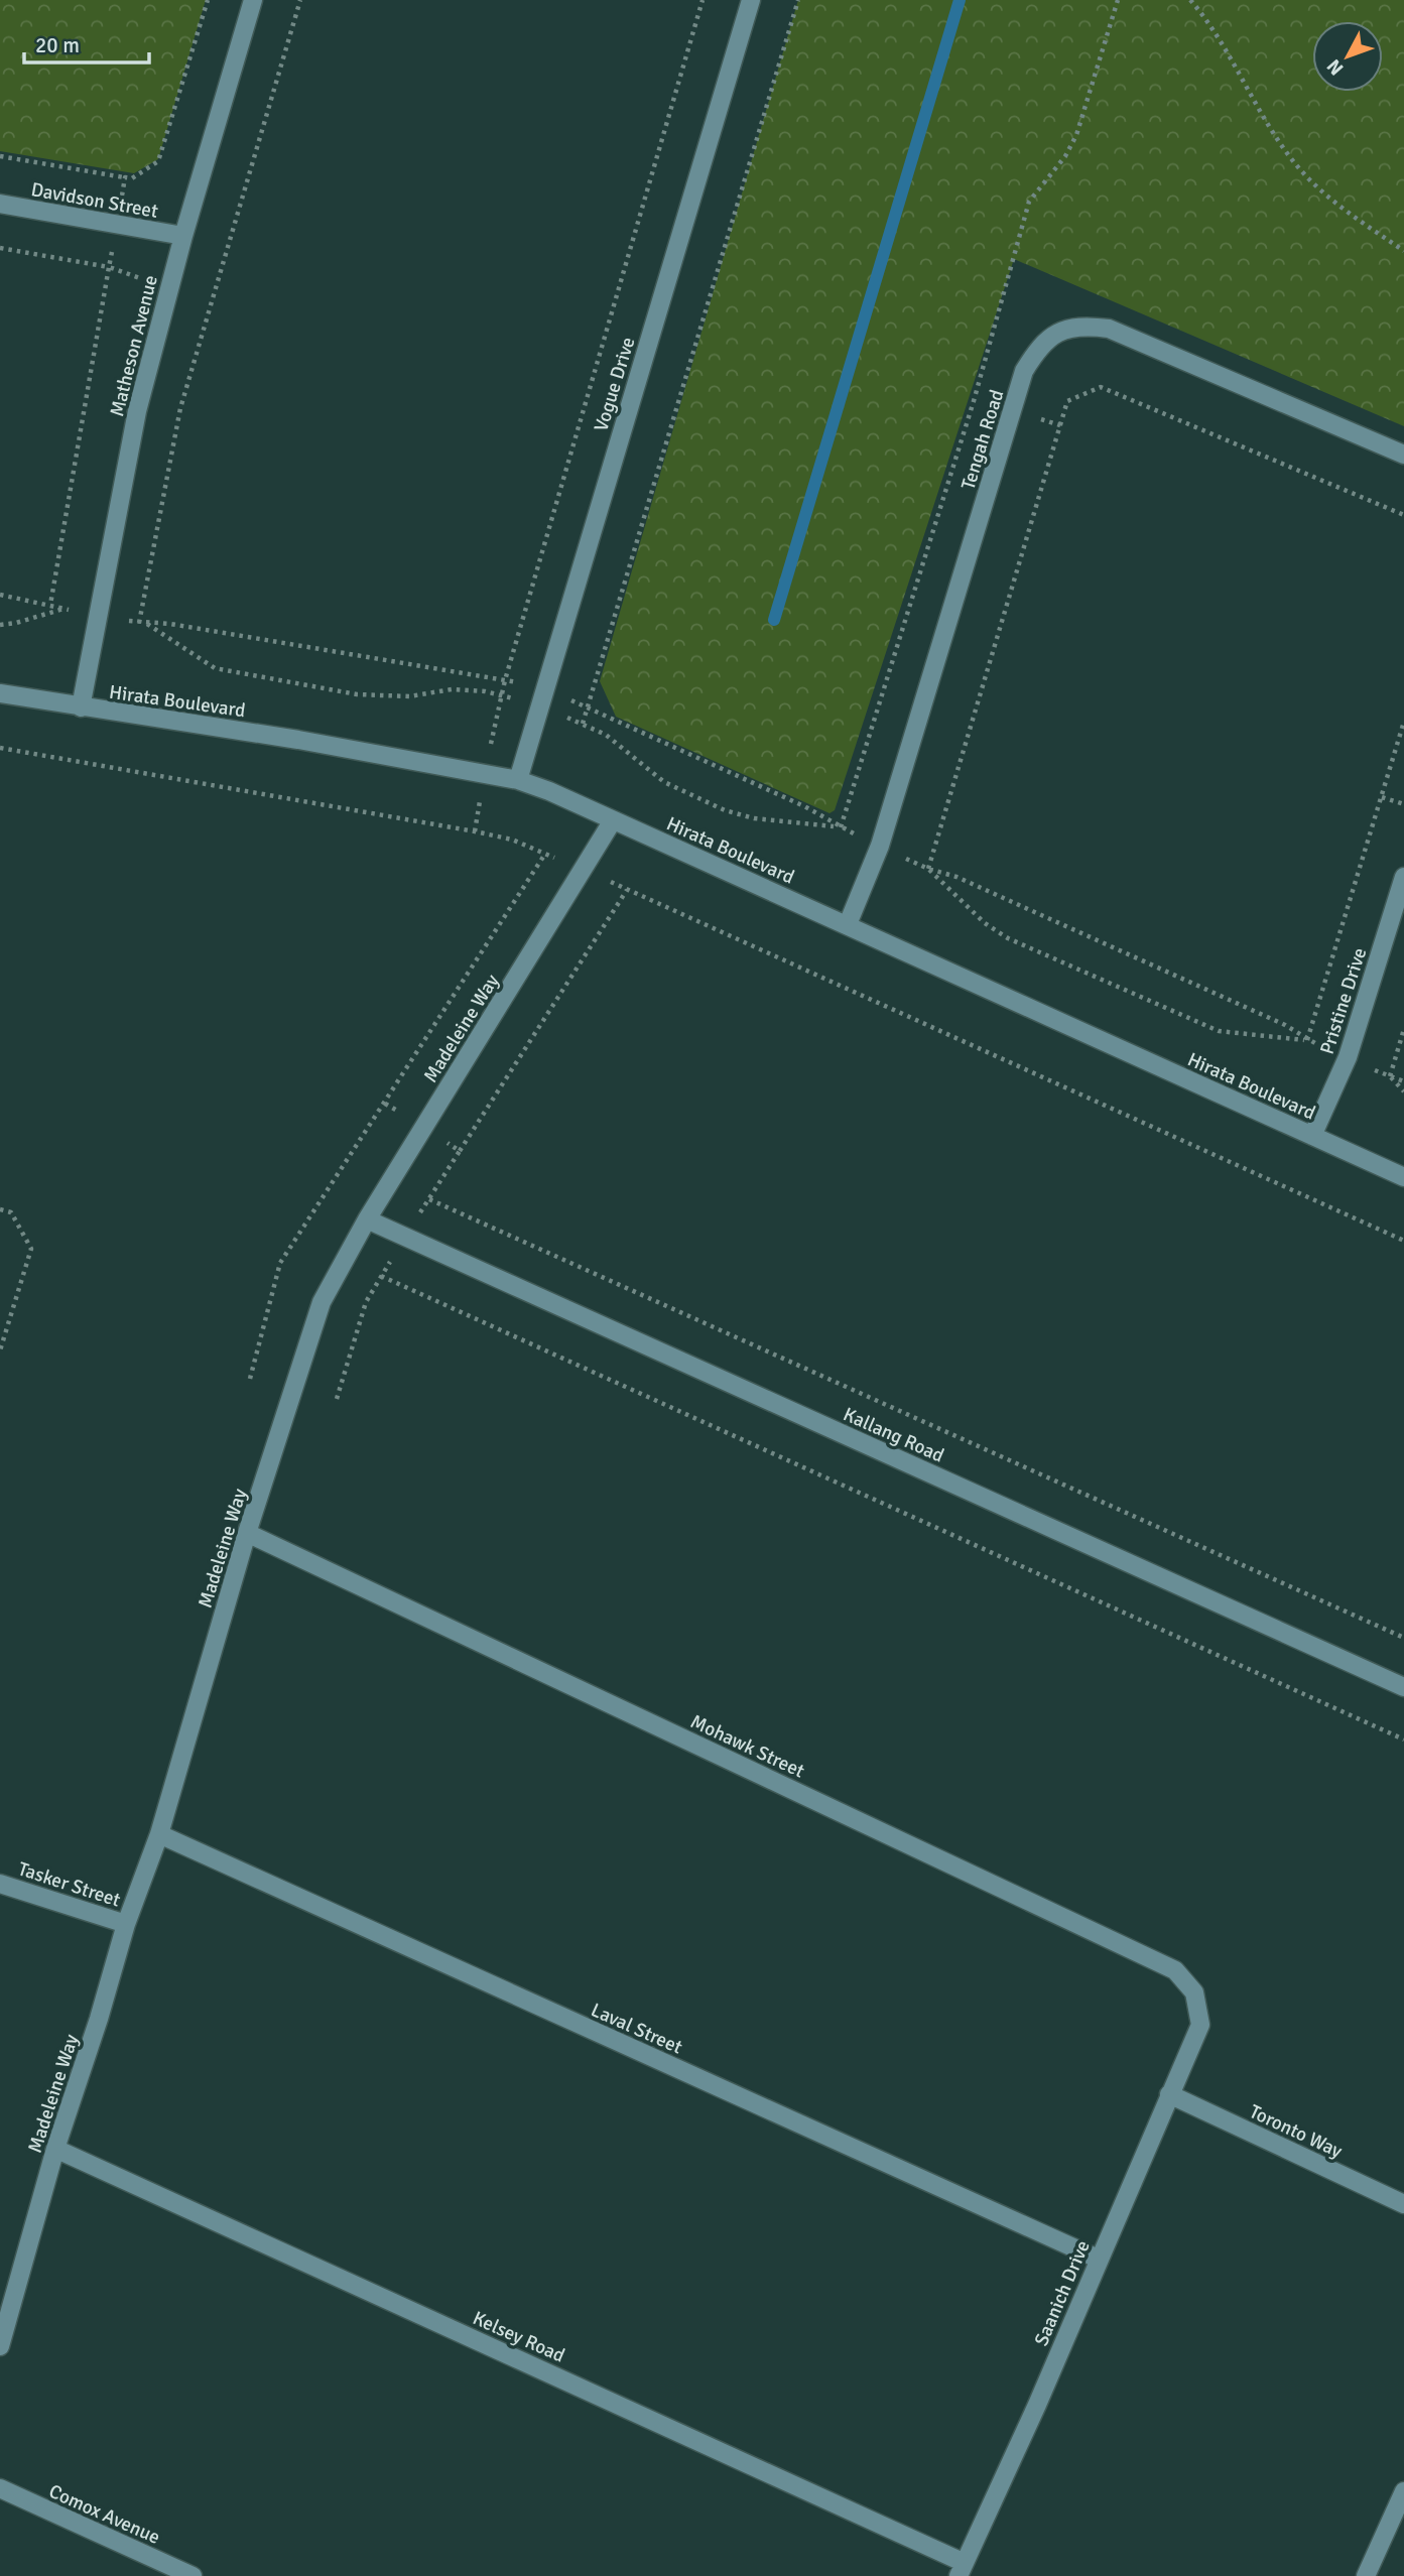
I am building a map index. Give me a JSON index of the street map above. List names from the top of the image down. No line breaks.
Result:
{"streets":{"street":["Davidson Street","Matheson Avenue","Vogue Drive","Tengah Road","Hirata Boulevard","Pristine Drive","Madeleine Way","Kallang Road","Mohawk Street","Tasker Street","Laval Street","Toronto Way","Saanich Drive","Kelsey Road","Comox Avenue"]},"crossings":[["Davidson Street","Matheson Avenue"],["Matheson Avenue","Hirata Boulevard"],["Vogue Drive","Hirata Boulevard"],["Tengah Road","Hirata Boulevard"],["Hirata Boulevard","Pristine Drive"],["Hirata Boulevard","Madeleine Way"],["Madeleine Way","Kallang Road"],["Madeleine Way","Mohawk Street"],["Madeleine Way","Tasker Street"],["Madeleine Way","Laval Street"],["Madeleine Way","Kelsey Road"],["Mohawk Street","Saanich Drive"],["Laval Street","Saanich Drive"],["Toronto Way","Saanich Drive"],["Saanich Drive","Kelsey Road"]],"scale_bar":"20 m","north":"bottom left"}
